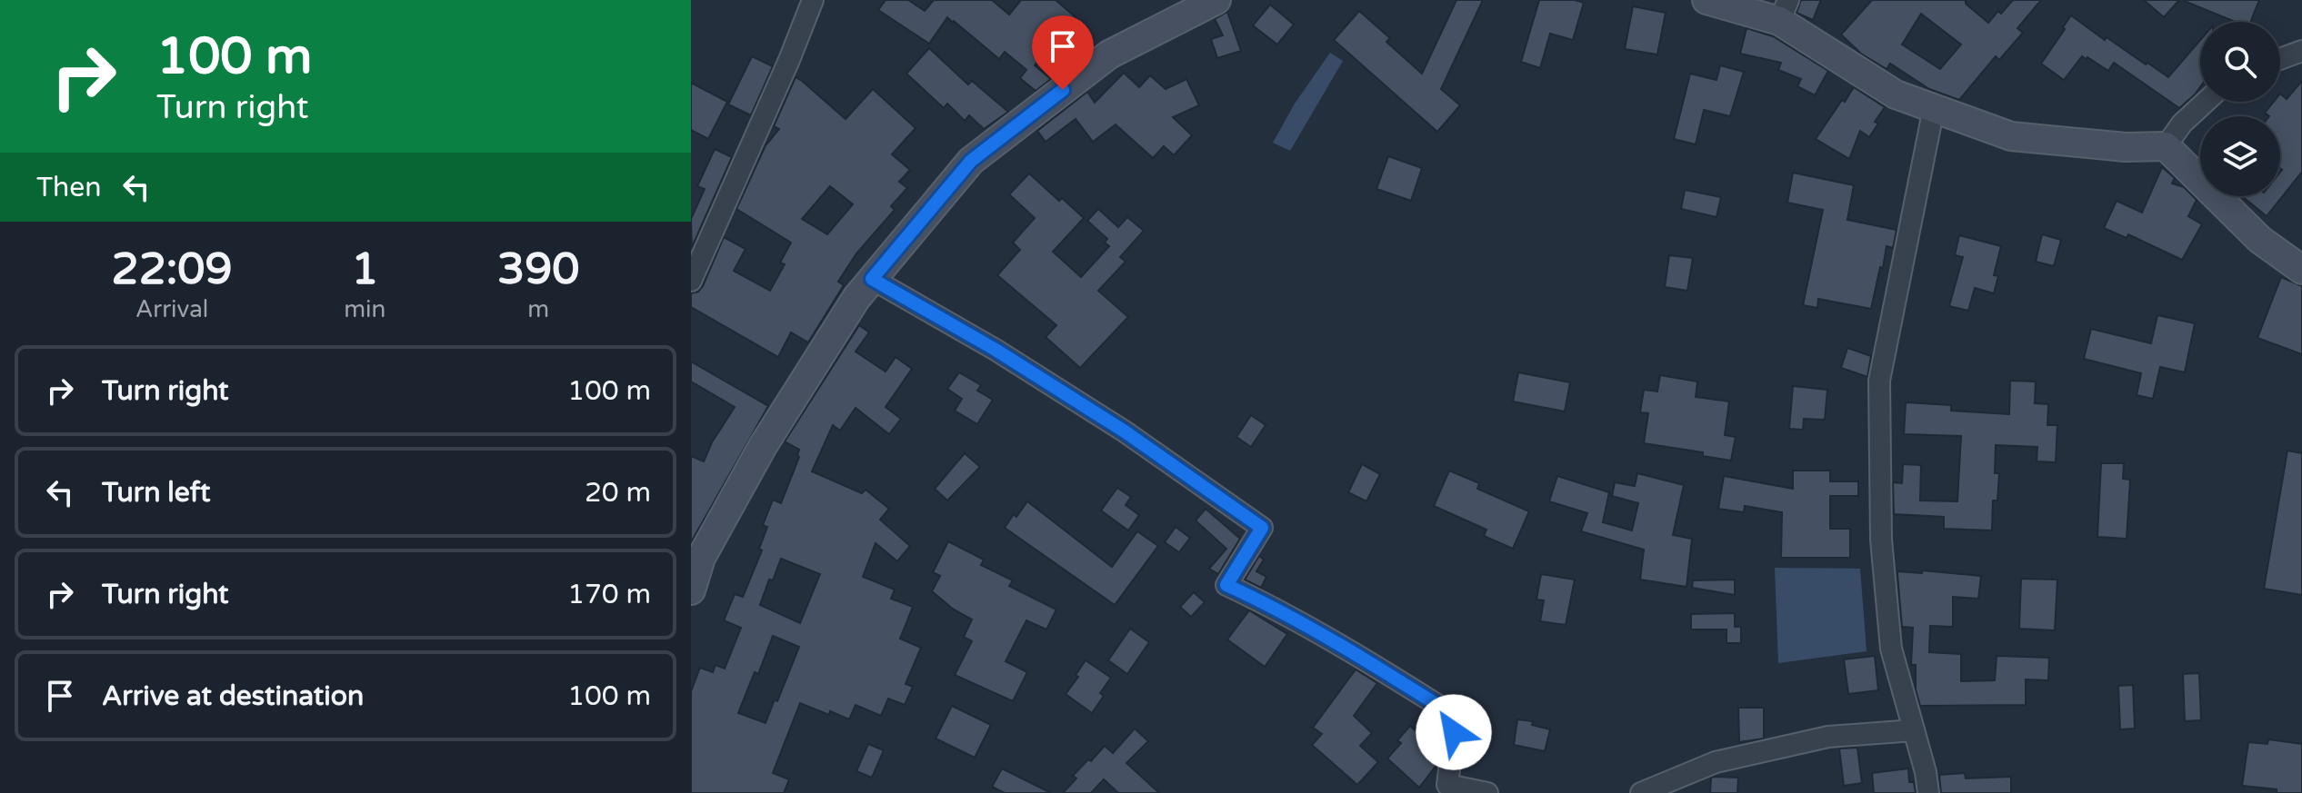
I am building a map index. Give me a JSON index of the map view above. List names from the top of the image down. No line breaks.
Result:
{"page":{"turn":["100 m","Turn right"],"then":"Then","eta":["22:09","Arrival","1","min","390","m"],"list":[{"name":"Turn right","value":"100 m"},{"name":"Turn left","value":"20 m"},{"name":"Turn right","value":"170 m"},{"name":"Arrive at destination","value":"100 m"}]}}
